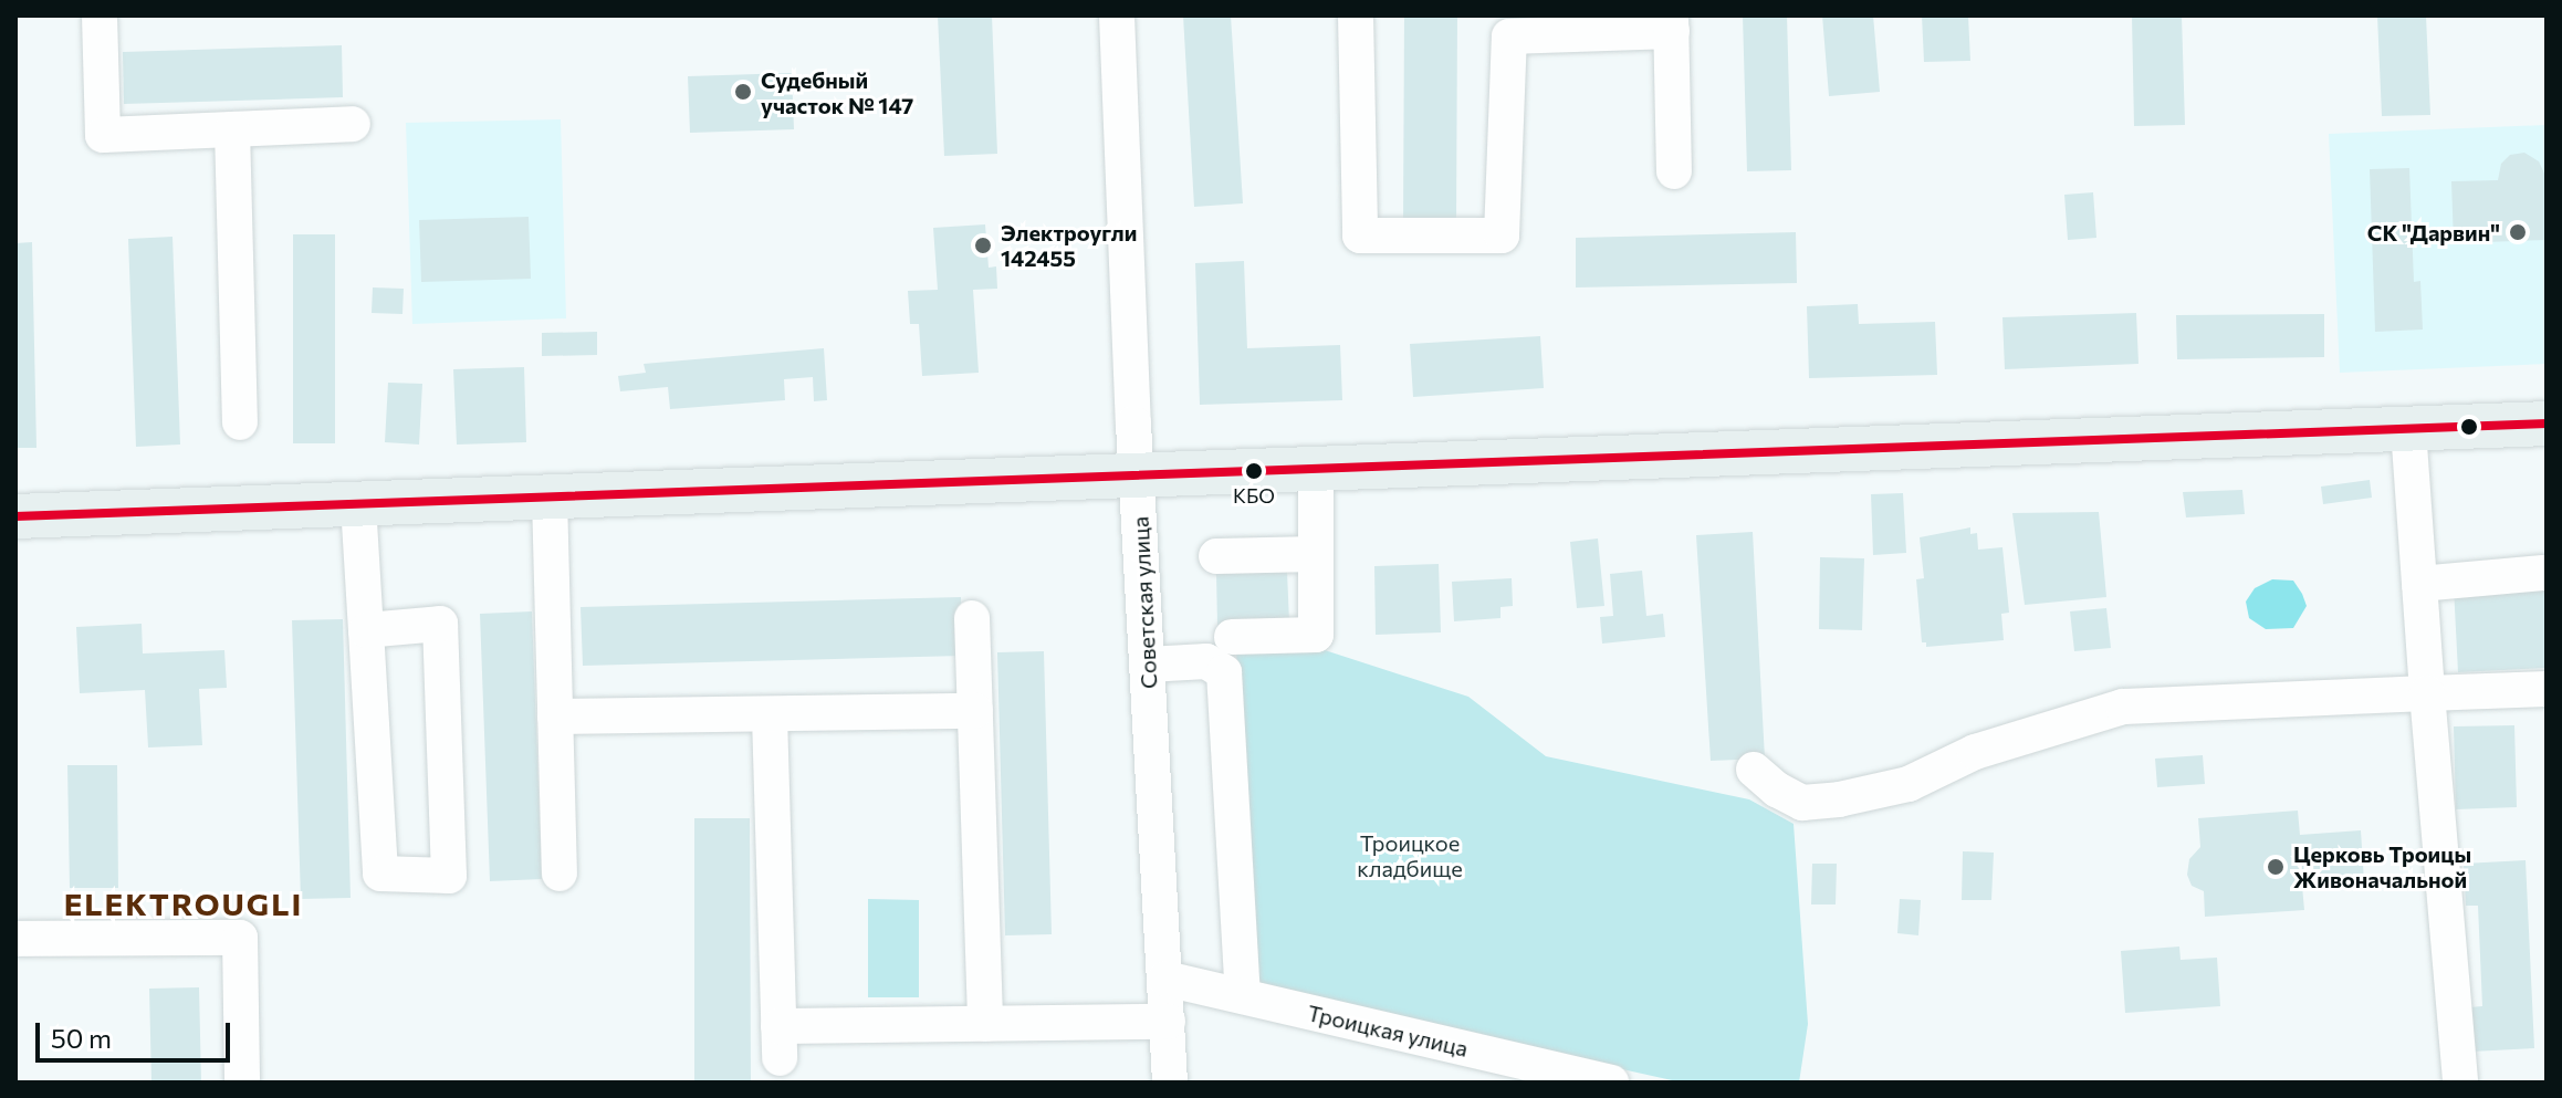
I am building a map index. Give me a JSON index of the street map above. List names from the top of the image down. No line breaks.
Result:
{"streets":{"street":["Советская улица","Троицкая улица"]},"crossings":[["Советская улица","Троицкая улица"]],"districts":["ELEKTROUGLI"],"parks":["Троицкое кладбище"],"places":["Судебный участок № 147","СК \"Дарвин\"","Электроугли 142455","КБО","Церковь Троицы Живоначальной"],"scale_bar":"50 m"}
